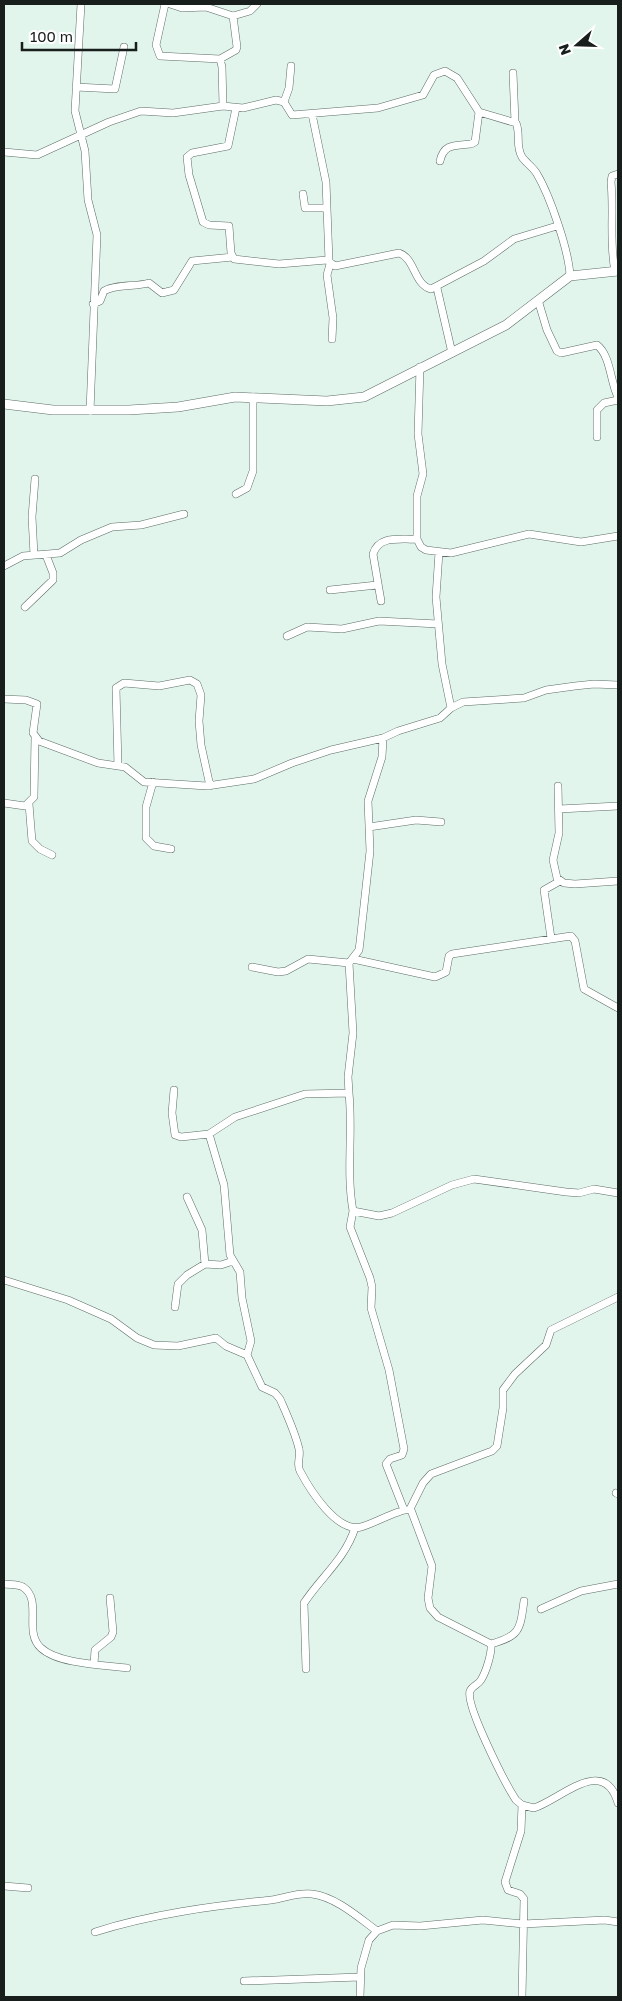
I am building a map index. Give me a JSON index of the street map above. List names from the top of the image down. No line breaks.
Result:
{"scale_bar":"100 m","north":"left"}
